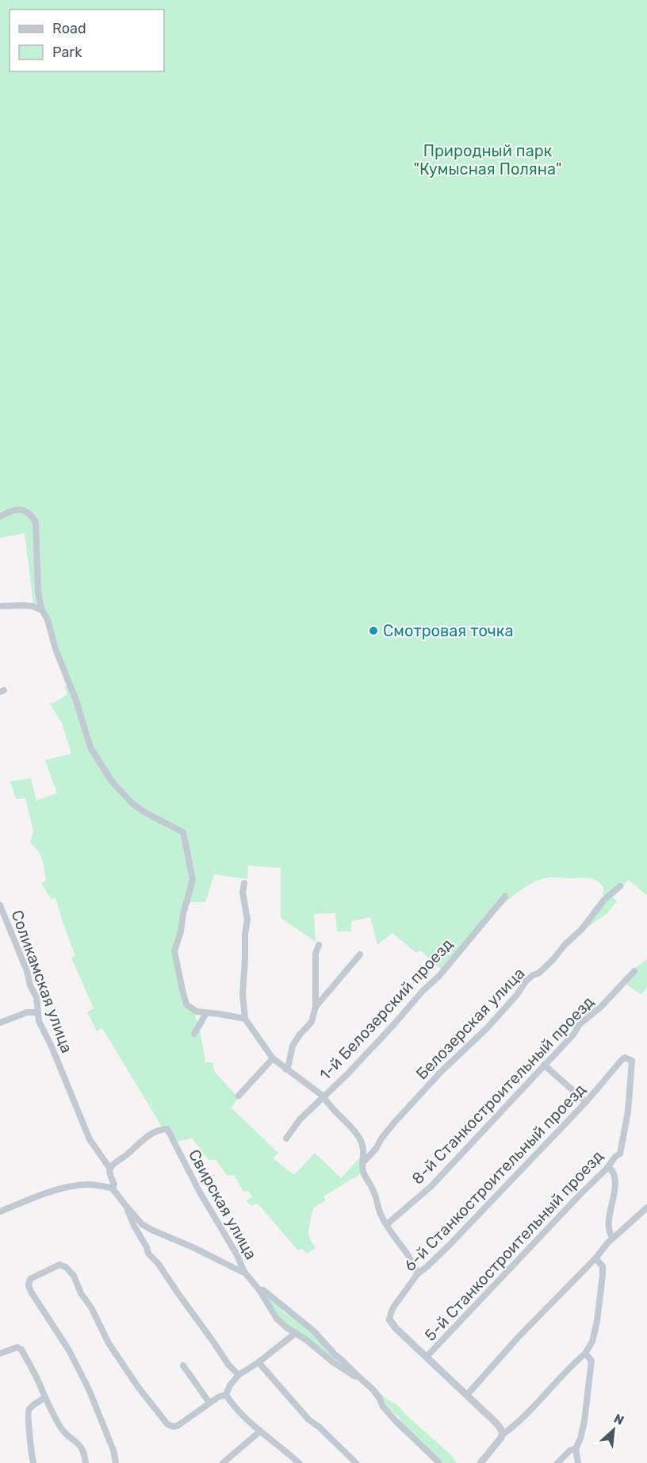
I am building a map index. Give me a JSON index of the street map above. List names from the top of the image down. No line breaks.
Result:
{"streets":{"street":["Соликамская улица","1-й Белозерский проезд","Белозерская улица","8-й Станкостроительный проезд","6-й Станкостроительный проезд","Свирская улица","5-й Станкостроительный проезд"]},"crossings":[["Соликамская улица","Свирская улица"],["6-й Станкостроительный проезд","5-й Станкостроительный проезд"]],"parks":["Природный парк \"Кумысная Поляна\""],"places":["Смотровая точка"],"legend":["Road","Park"],"north":"top right"}
